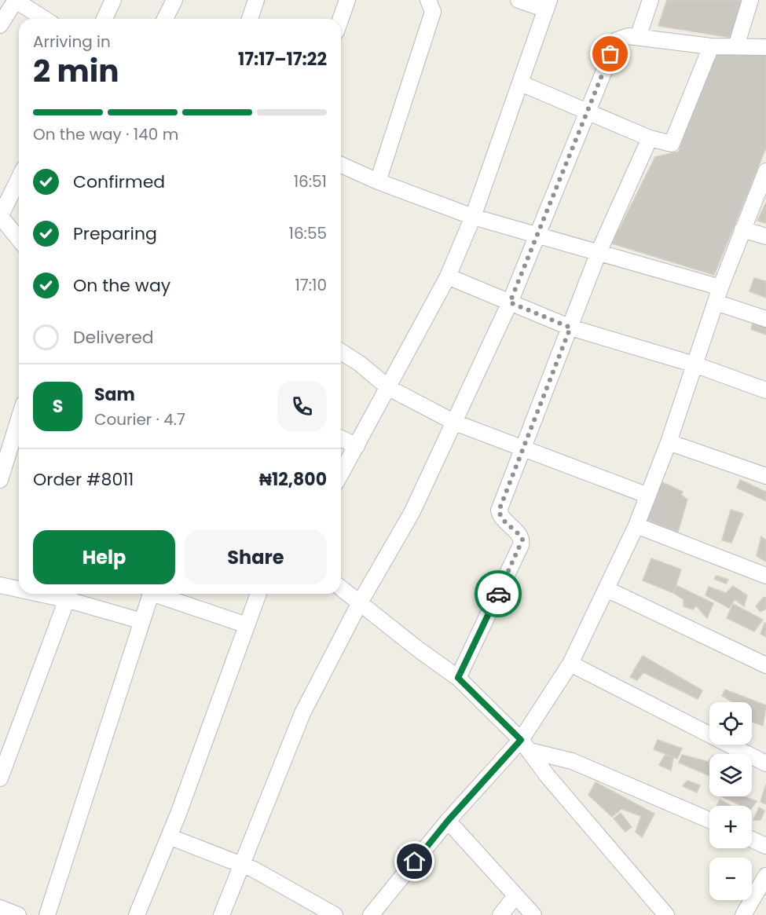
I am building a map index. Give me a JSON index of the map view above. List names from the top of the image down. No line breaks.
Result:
{"page":{"heading":["2 min","Arriving in","17:17–17:22"],"panel":["Sam","Courier · 4.7","Order #8011","₦12,800"],"bar":"On the way · 140 m","list":[["Confirmed","16:51"],["Preparing","16:55"],["On the way","17:10"],"Delivered"],"round":"S","buttons":["Help","Share"],"map_buttons":["+","−"]}}
